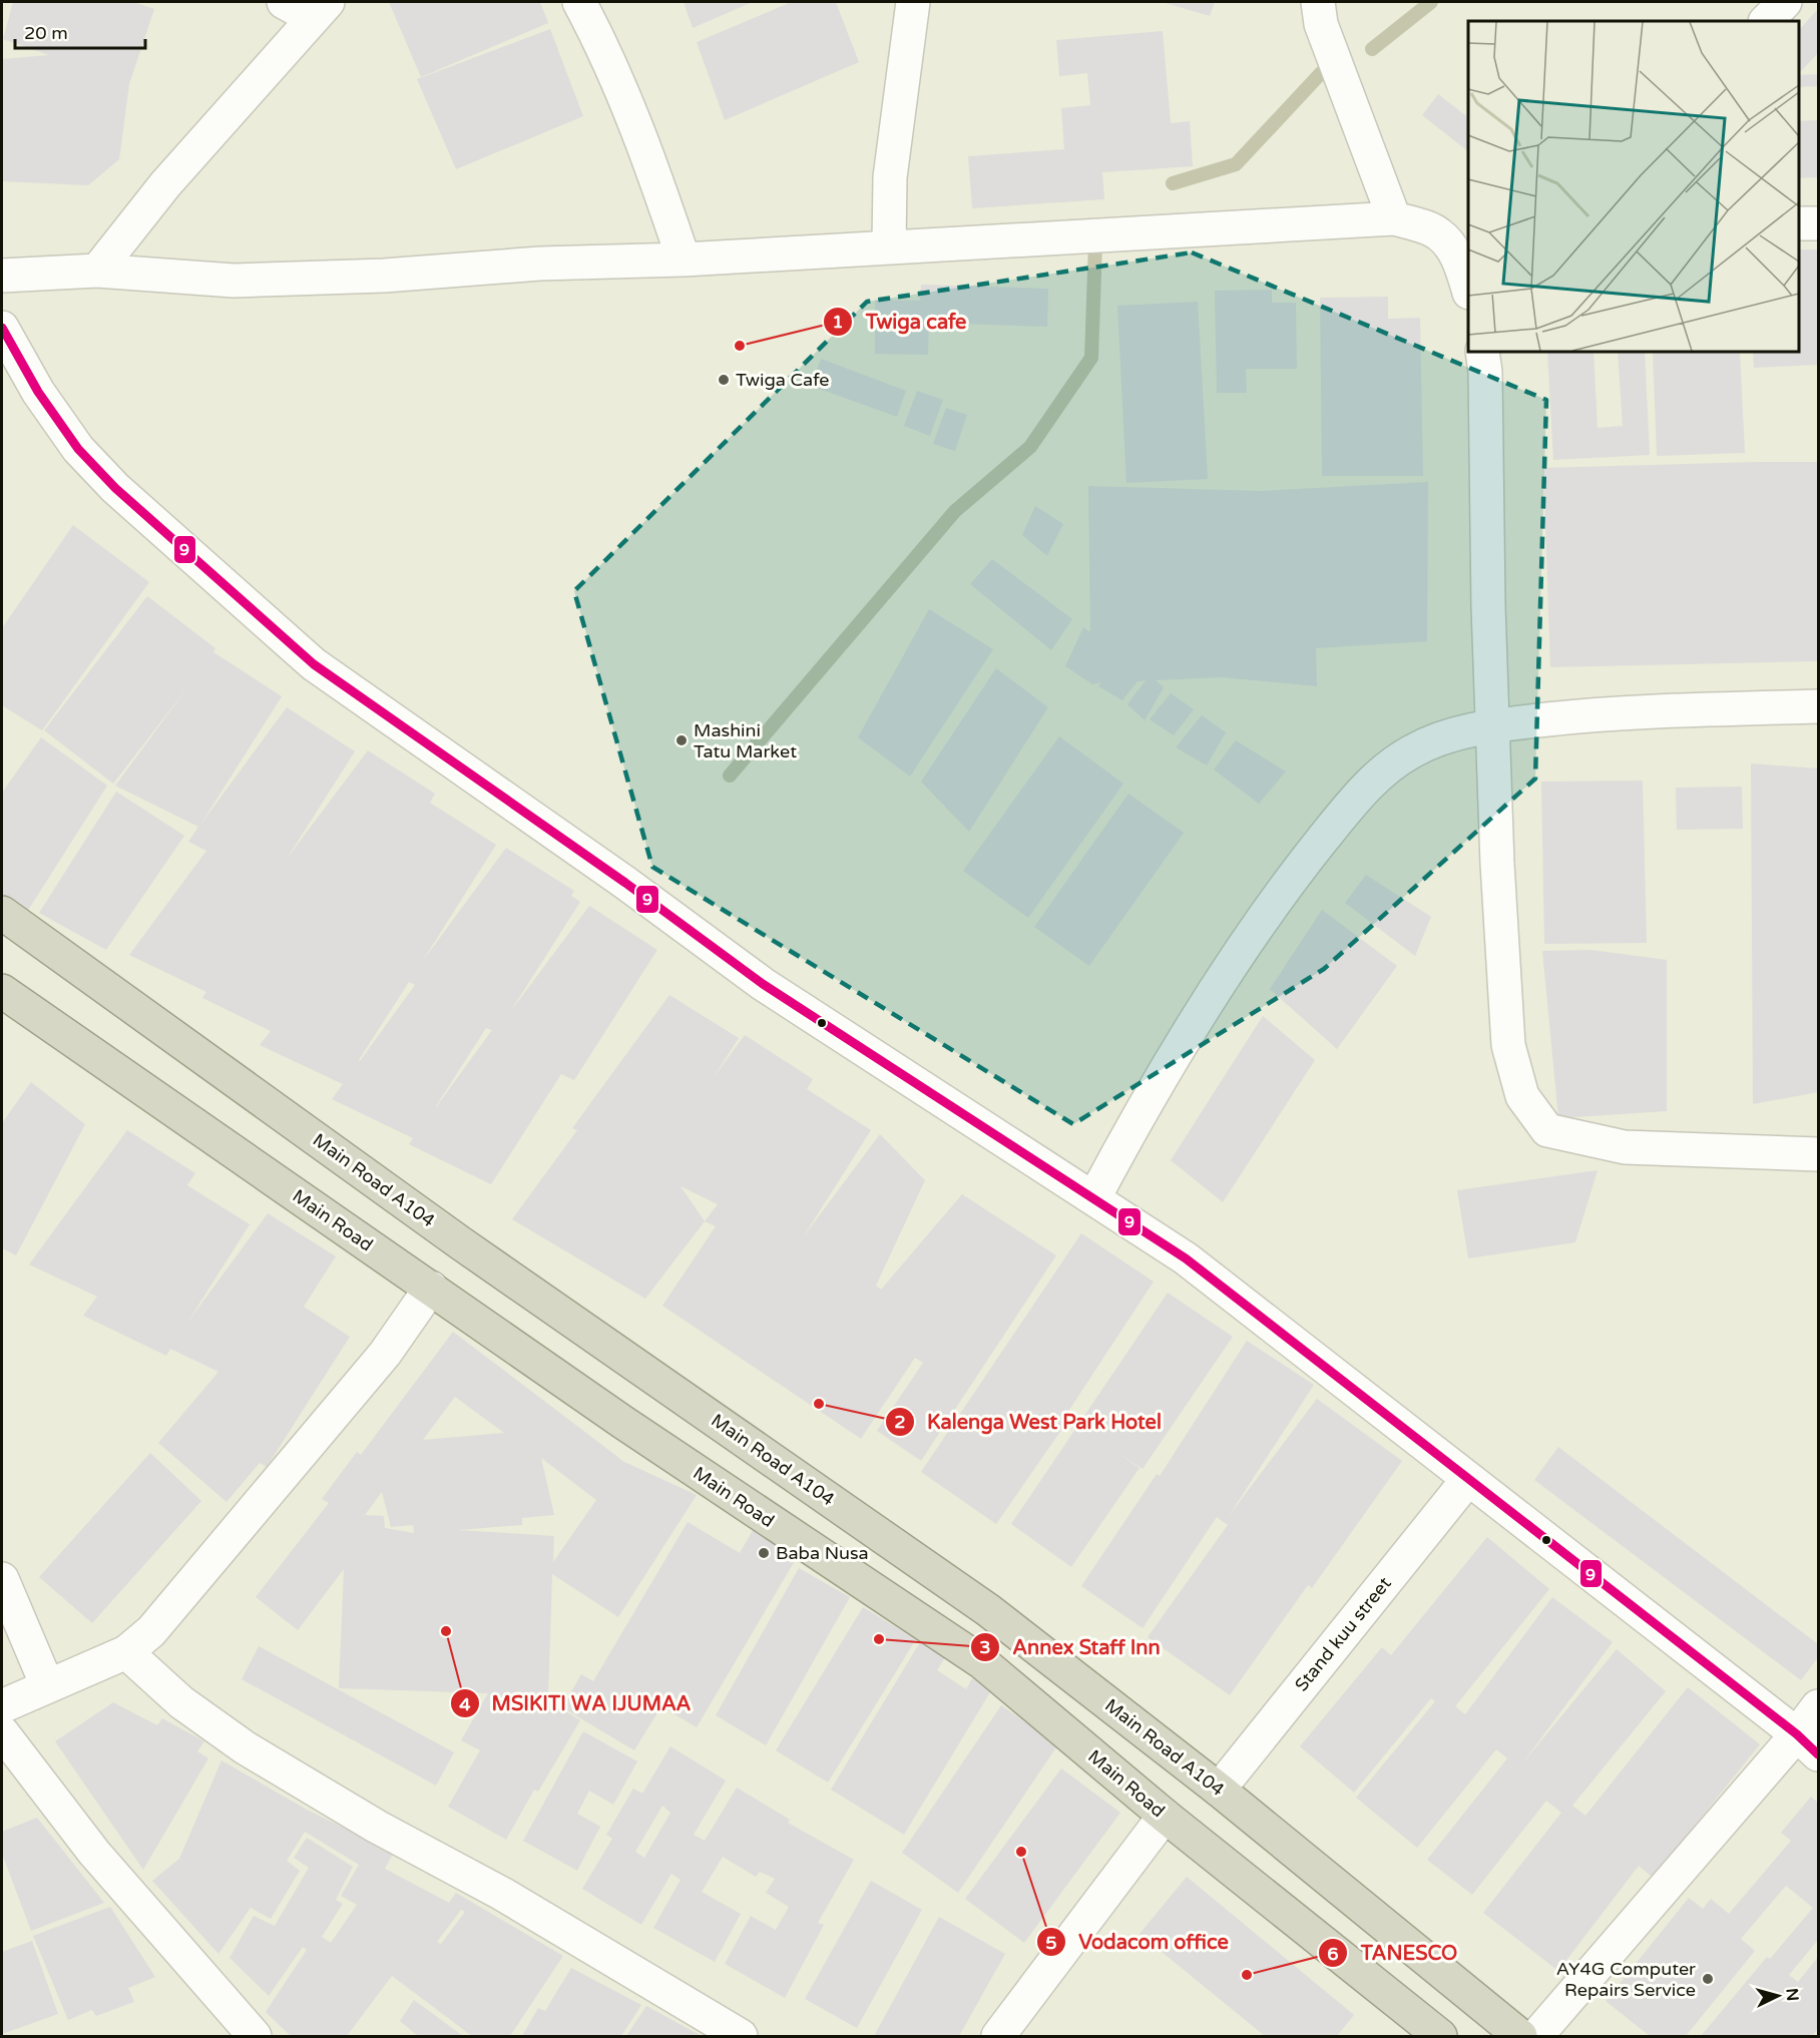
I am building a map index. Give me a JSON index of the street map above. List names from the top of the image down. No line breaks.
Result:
{"streets":{"highway":["Main Road A104","Main Road"],"street":["Stand kuu street"]},"crossings":[["Main Road A104","Stand kuu street"]],"places":["Twiga cafe","Twiga Cafe","Mashini Tatu Market","Kalenga West Park Hotel","Baba Nusa","MSIKITI WA IJUMAA","Annex Staff Inn","Vodacom office","TANESCO","AY4G Computer Repairs Service"],"lines":["transit line 9"],"scale_bar":"20 m","north":"right"}
